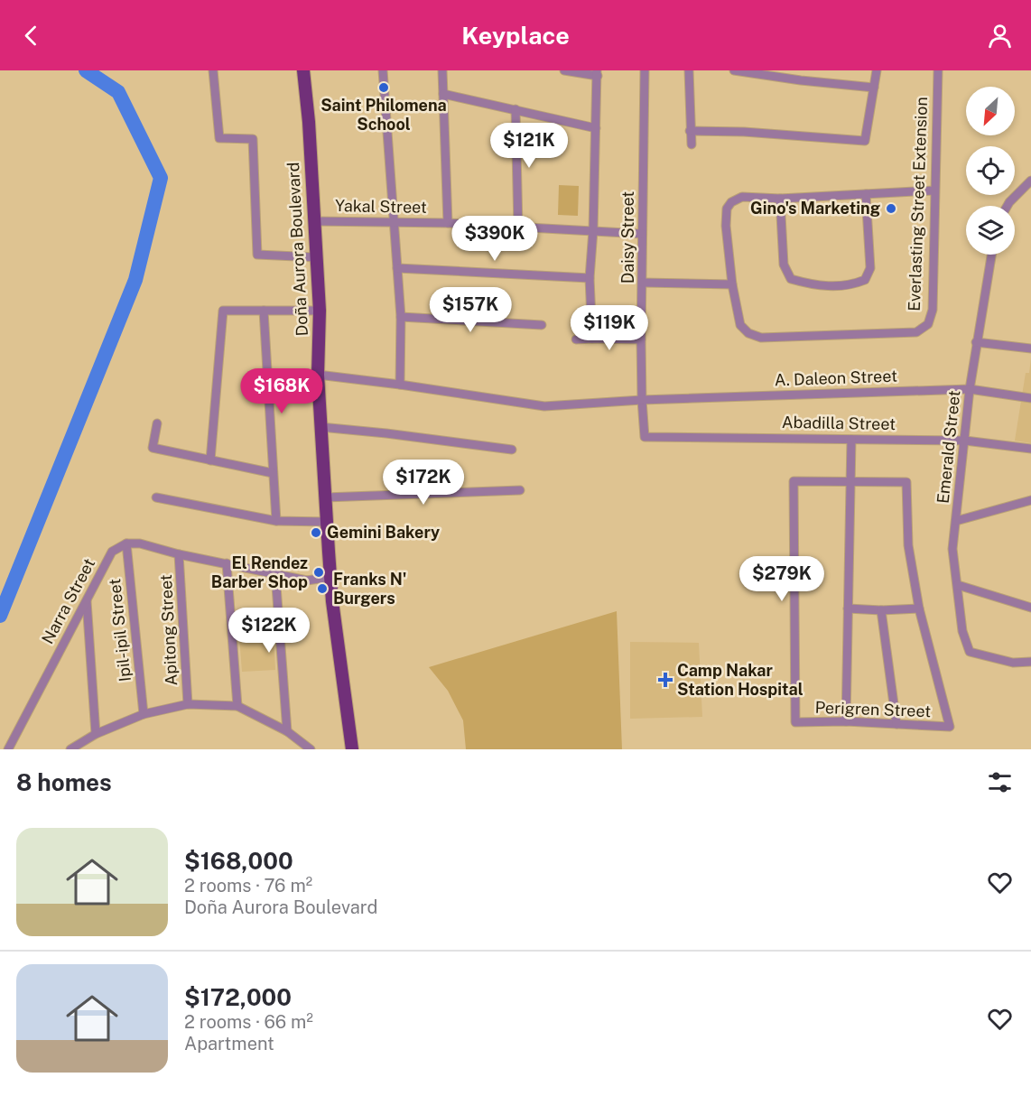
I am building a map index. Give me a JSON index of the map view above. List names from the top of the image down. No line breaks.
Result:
{"streets":{"main road":["Doña Aurora Boulevard"],"street":["Everlasting Street Extension","Yakal Street","Daisy Street","A. Daleon Street","Abadilla Street","Emerald Street","Narra Street","Ipil-ipil Street","Apitong Street","Perigren Street"]},"crossings":[["Yakal Street","Daisy Street"],["Yakal Street","Doña Aurora Boulevard"],["Daisy Street","A. Daleon Street"],["Daisy Street","Abadilla Street"],["Doña Aurora Boulevard","A. Daleon Street"],["A. Daleon Street","Emerald Street"],["Abadilla Street","Emerald Street"],["Narra Street","Ipil-ipil Street"]],"places":{"other":["Saint Philomena School","Gino's Marketing","Gemini Bakery","El Rendez Barber Shop","Franks N' Burgers"],"health":["Camp Nakar Station Hospital"]},"north":"bottom left","page":{"header":"Keyplace","price":["$121K","$390K","$157K","$119K","$168K","$172K","$279K","$122K"],"heading":"8 homes","list":[{"name":"$168,000","note":"2 rooms · 76 m² · Doña Aurora Boulevard"},{"name":"$172,000","note":"2 rooms · 66 m² · Apartment"}]}}
